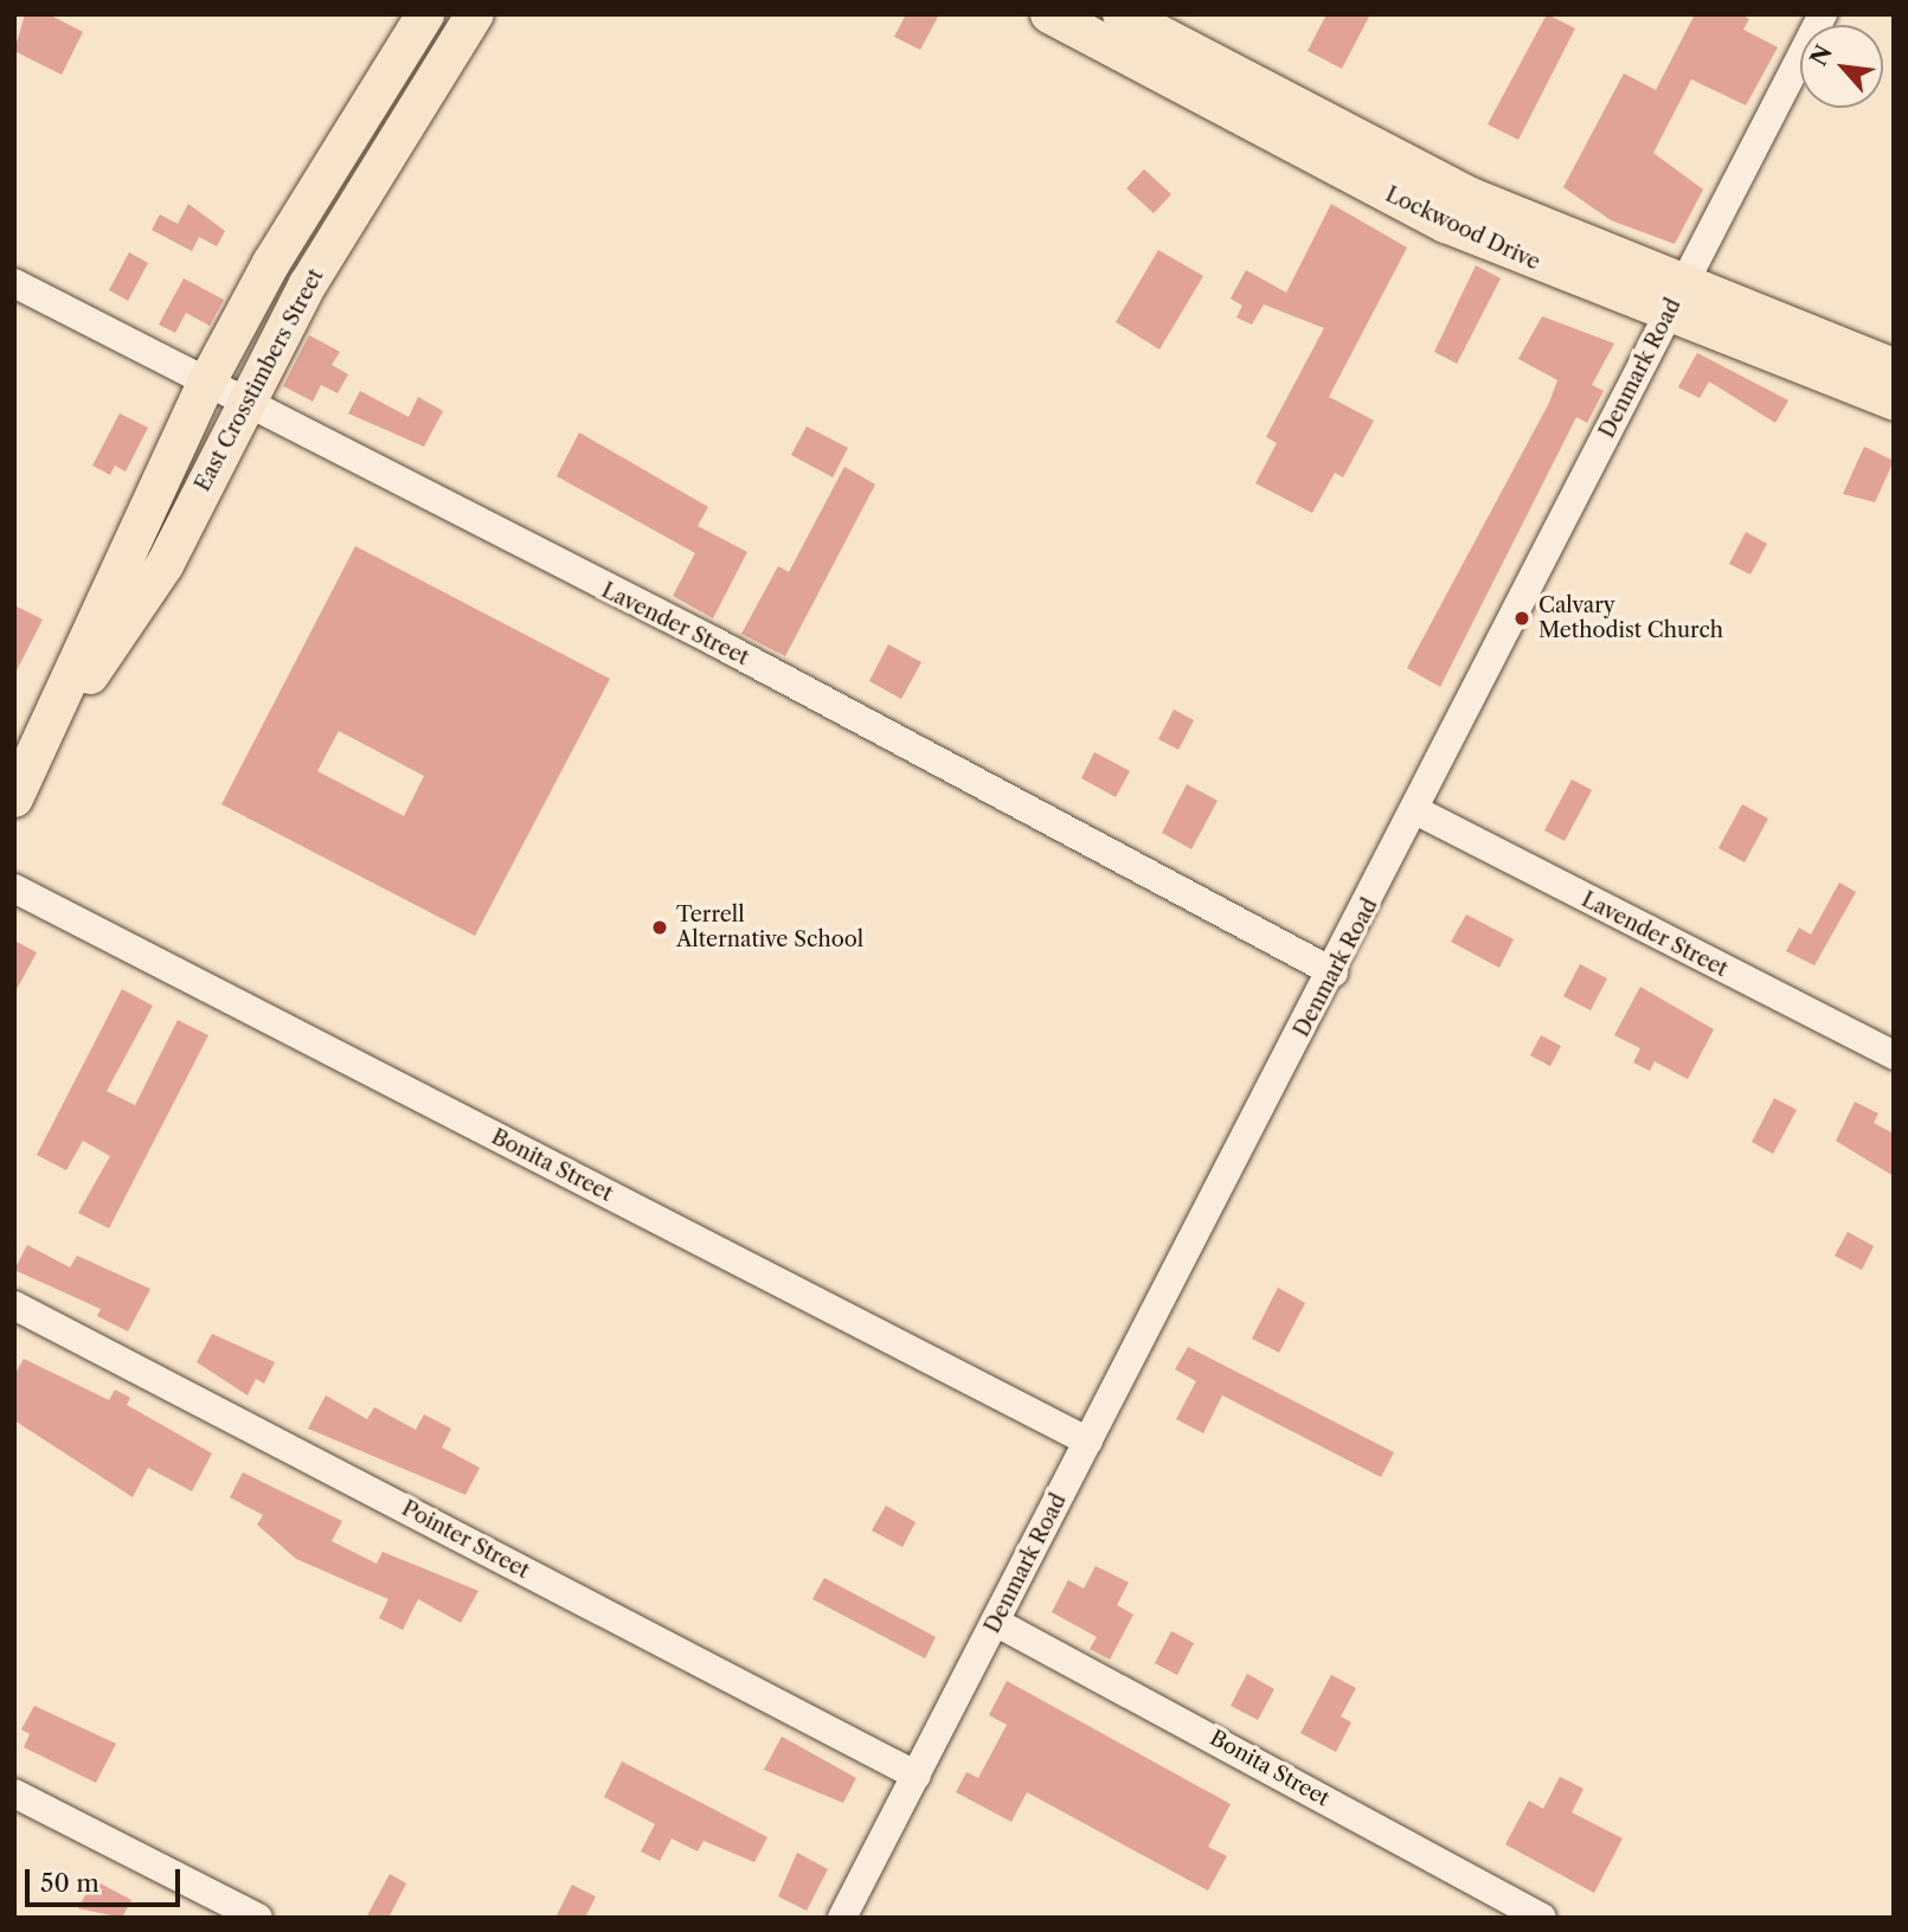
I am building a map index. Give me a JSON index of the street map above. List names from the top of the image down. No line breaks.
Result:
{"streets":{"main road":["Lockwood Drive","East Crosstimbers Street"],"street":["Denmark Road","Lavender Street","Bonita Street","Pointer Street"]},"crossings":[["Lockwood Drive","Denmark Road"],["Denmark Road","Lavender Street"],["Denmark Road","Bonita Street"],["Denmark Road","Pointer Street"],["East Crosstimbers Street","Lavender Street"]],"places":["Calvary Methodist Church","Terrell Alternative School"],"scale_bar":"50 m","north":"top left"}
